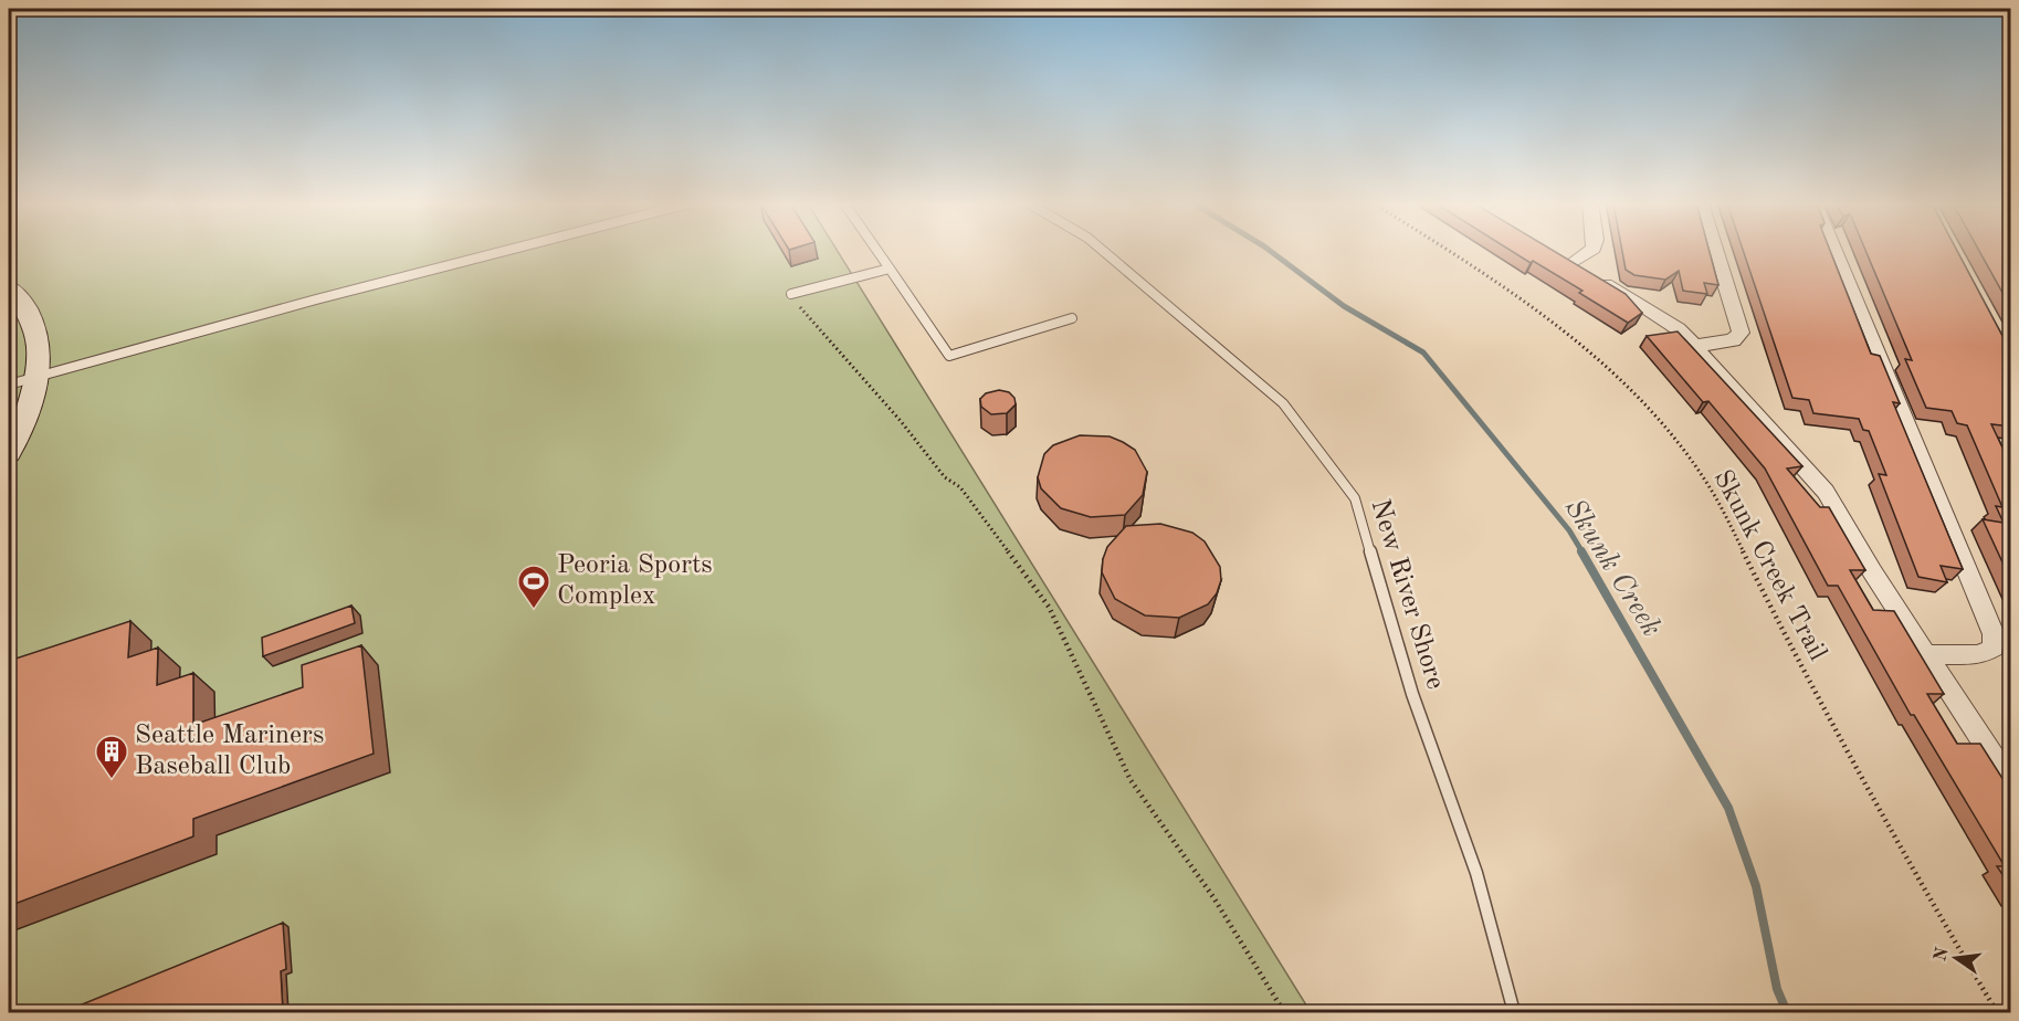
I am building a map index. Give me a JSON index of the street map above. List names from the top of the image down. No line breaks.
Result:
{"streets":{"lane":["New River Shore"],"path":["Skunk Creek Trail"]},"water":["Skunk Creek"],"places":{"sports":["Peoria Sports Complex"],"building":["Seattle Mariners Baseball Club"]},"north":"left"}
